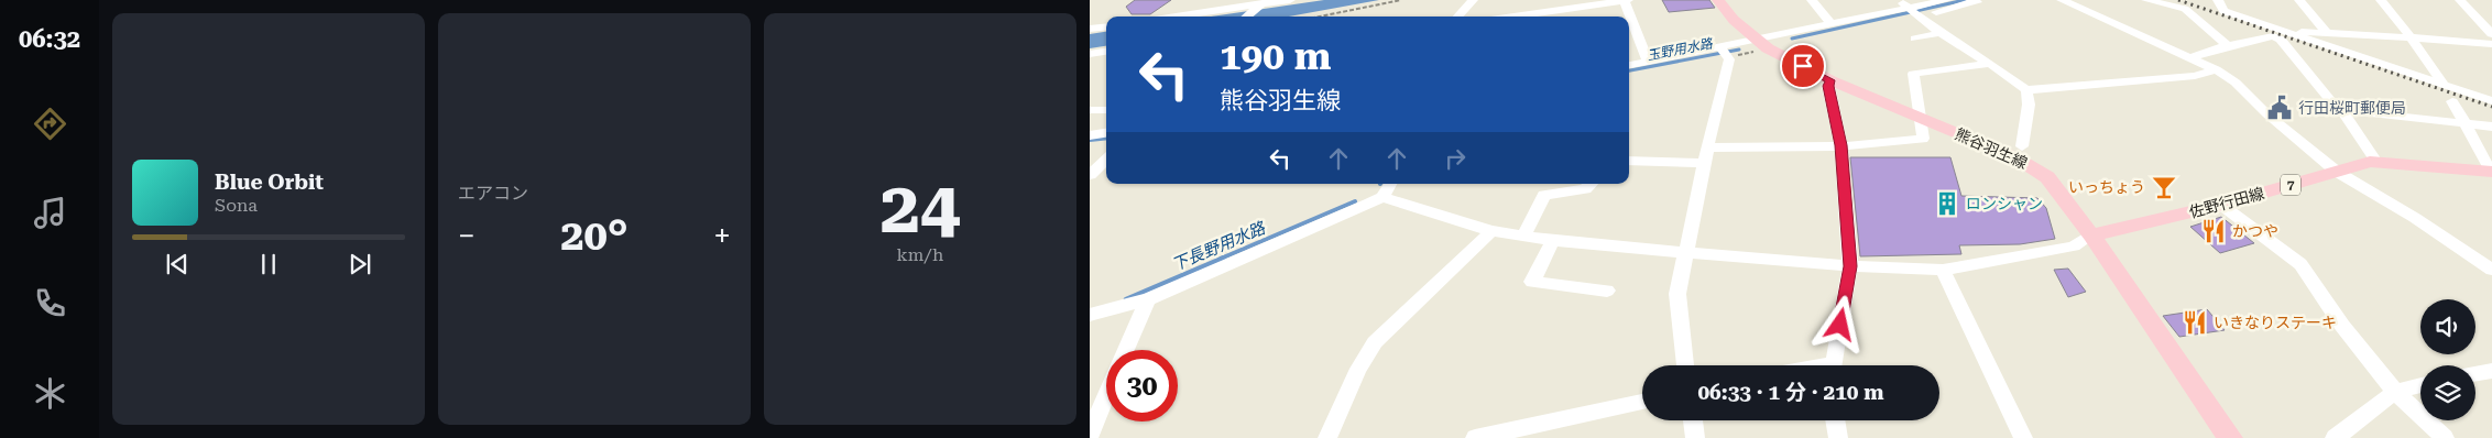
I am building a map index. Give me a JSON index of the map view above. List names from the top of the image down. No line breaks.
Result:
{"streets":{"main road":["熊谷羽生線","7","佐野行田線"]},"crossings":[["熊谷羽生線","佐野行田線"]],"water":["玉野用水路","下長野用水路"],"places":{"public building":["行田桜町郵便局"],"bar":["いっちょう"],"building":["ロンシャン"],"restaurant":["かつや","いきなりステーキ"]},"page":{"tabs":"06:32","tile":["エアコン",["24","km/h"]],"turn":["190 m","熊谷羽生線"],"song":["Blue Orbit","Sona"],"heat":["−","20°","+"],"limit":"30","trip":"06:33 · 1 分 · 210 m"}}
